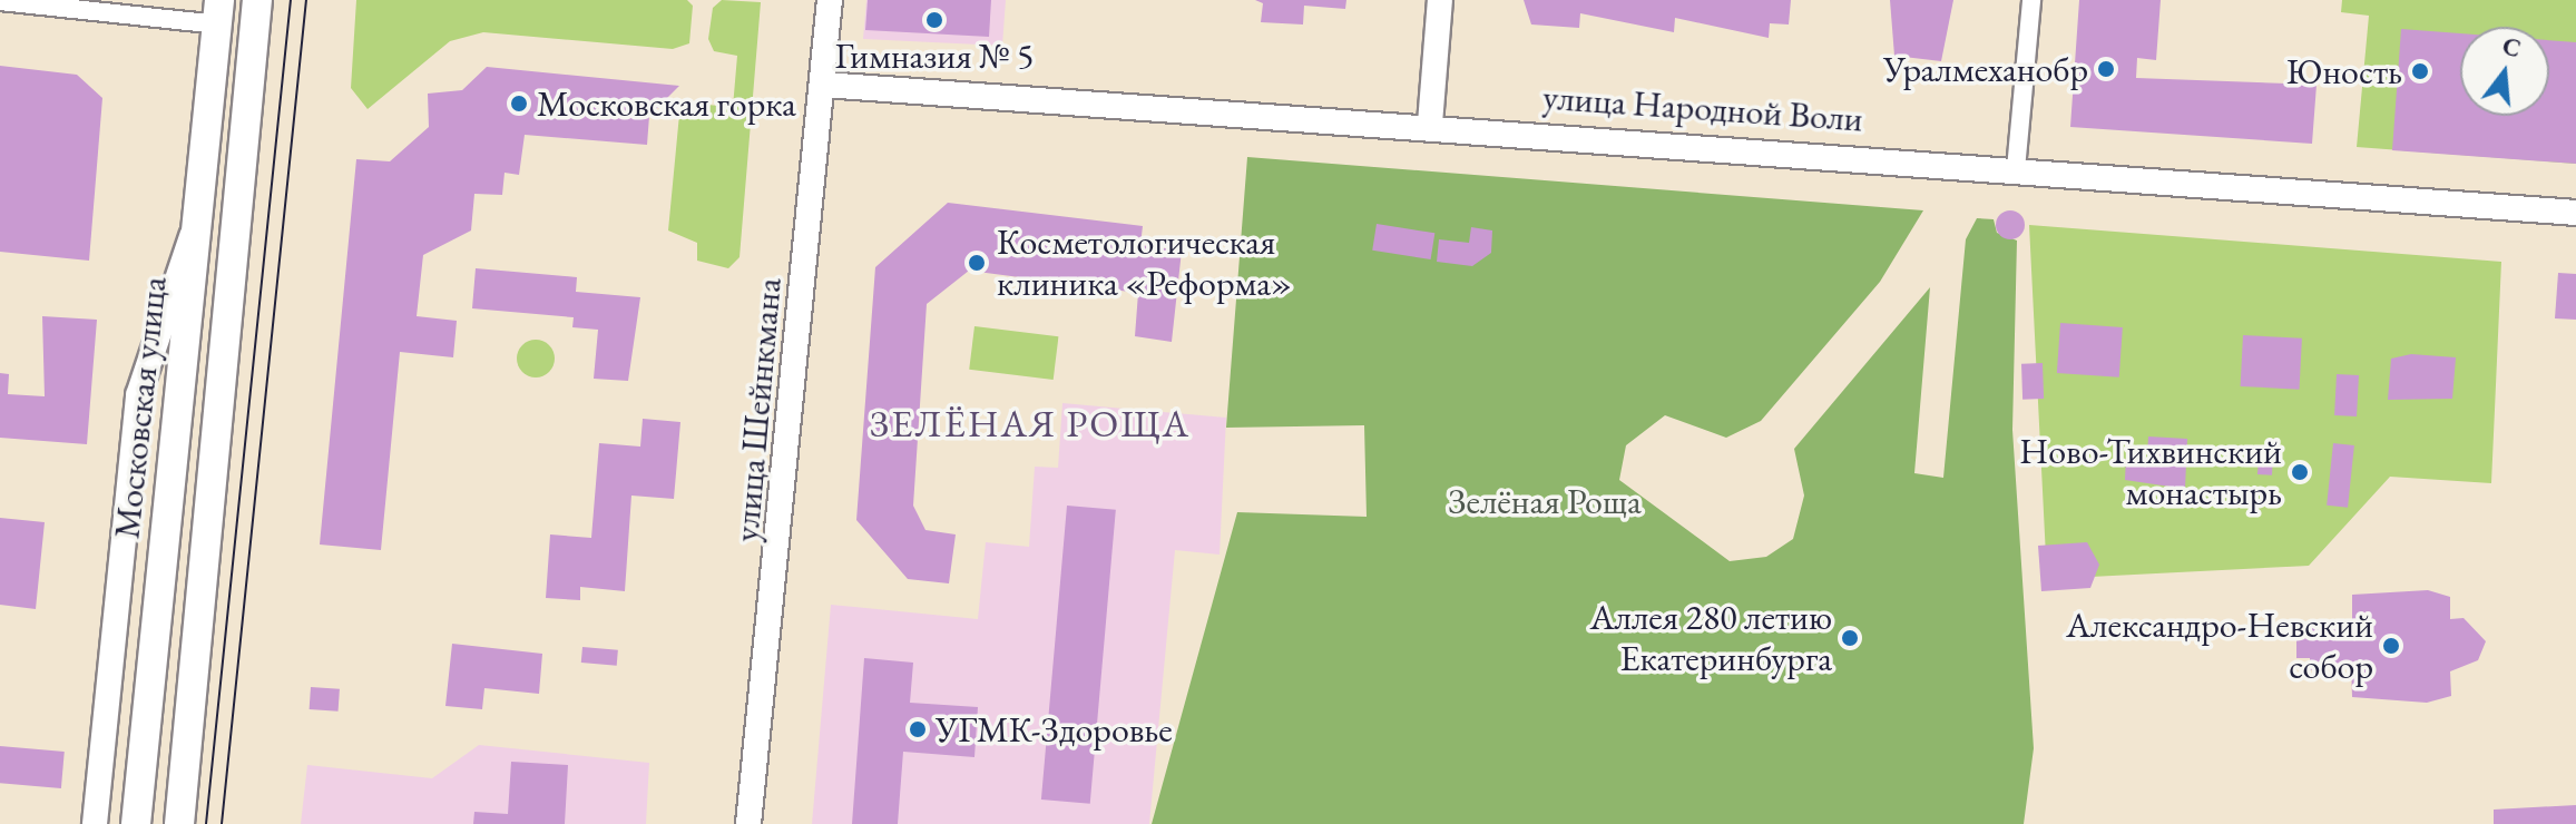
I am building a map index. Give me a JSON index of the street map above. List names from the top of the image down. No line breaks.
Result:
{"streets":{"main road":["Московская улица"],"street":["улица Народной Воли","улица Шейнкмана"]},"crossings":[["улица Народной Воли","улица Шейнкмана"]],"districts":["ЗЕЛЁНАЯ РОЩА"],"parks":["Зелёная Роща"],"places":["Гимназия № 5","Уралмеханобр","Юность","Московская горка","Косметологическая клиника «Реформа»","Ново-Тихвинский монастырь","Аллея 280 летию Екатеринбурга","Александро-Невский собор","УГМК-Здоровье"],"north":"top"}
